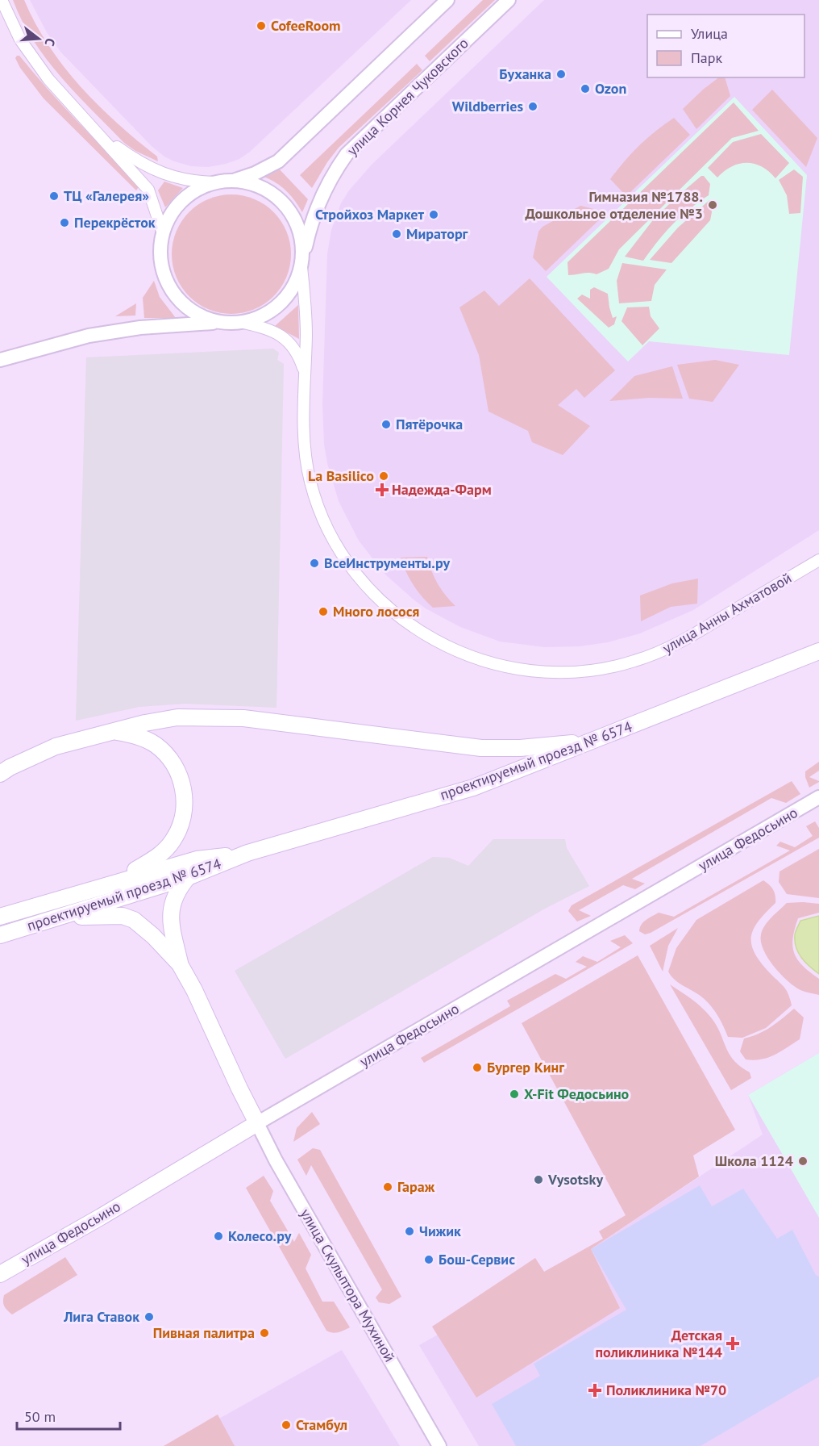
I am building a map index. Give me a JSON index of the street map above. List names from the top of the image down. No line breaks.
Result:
{"streets":{"main road":["проектируемый проезд № 6574","улица Федосьино"],"street":["улица Корнея Чуковского","улица Анны Ахматовой","улица Скульптора Мухиной"]},"crossings":[["улица Корнея Чуковского","улица Анны Ахматовой"],["улица Федосьино","улица Скульптора Мухиной"]],"places":{"other":["CofeeRoom","Буханка","Ozon","Wildberries","ТЦ «Галерея»","Гимназия №1788. Дошкольное отделение №3","Стройхоз Маркет","Перекрёсток","Мираторг","Пятёрочка","La Basilico","ВсеИнструменты.ру","Много лосося","Бургер Кинг","X-Fit Федосьино","Школа 1124","Vysotsky","Гараж","Чижик","Колесо.ру","Бош-Сервис","Лига Ставок","Пивная палитра","Стамбул"],"health":["Надежда-Фарм","Детская поликлиника №144","Поликлиника №70"]},"legend":["Улица","Парк"],"scale_bar":"50 m","north":"right"}
